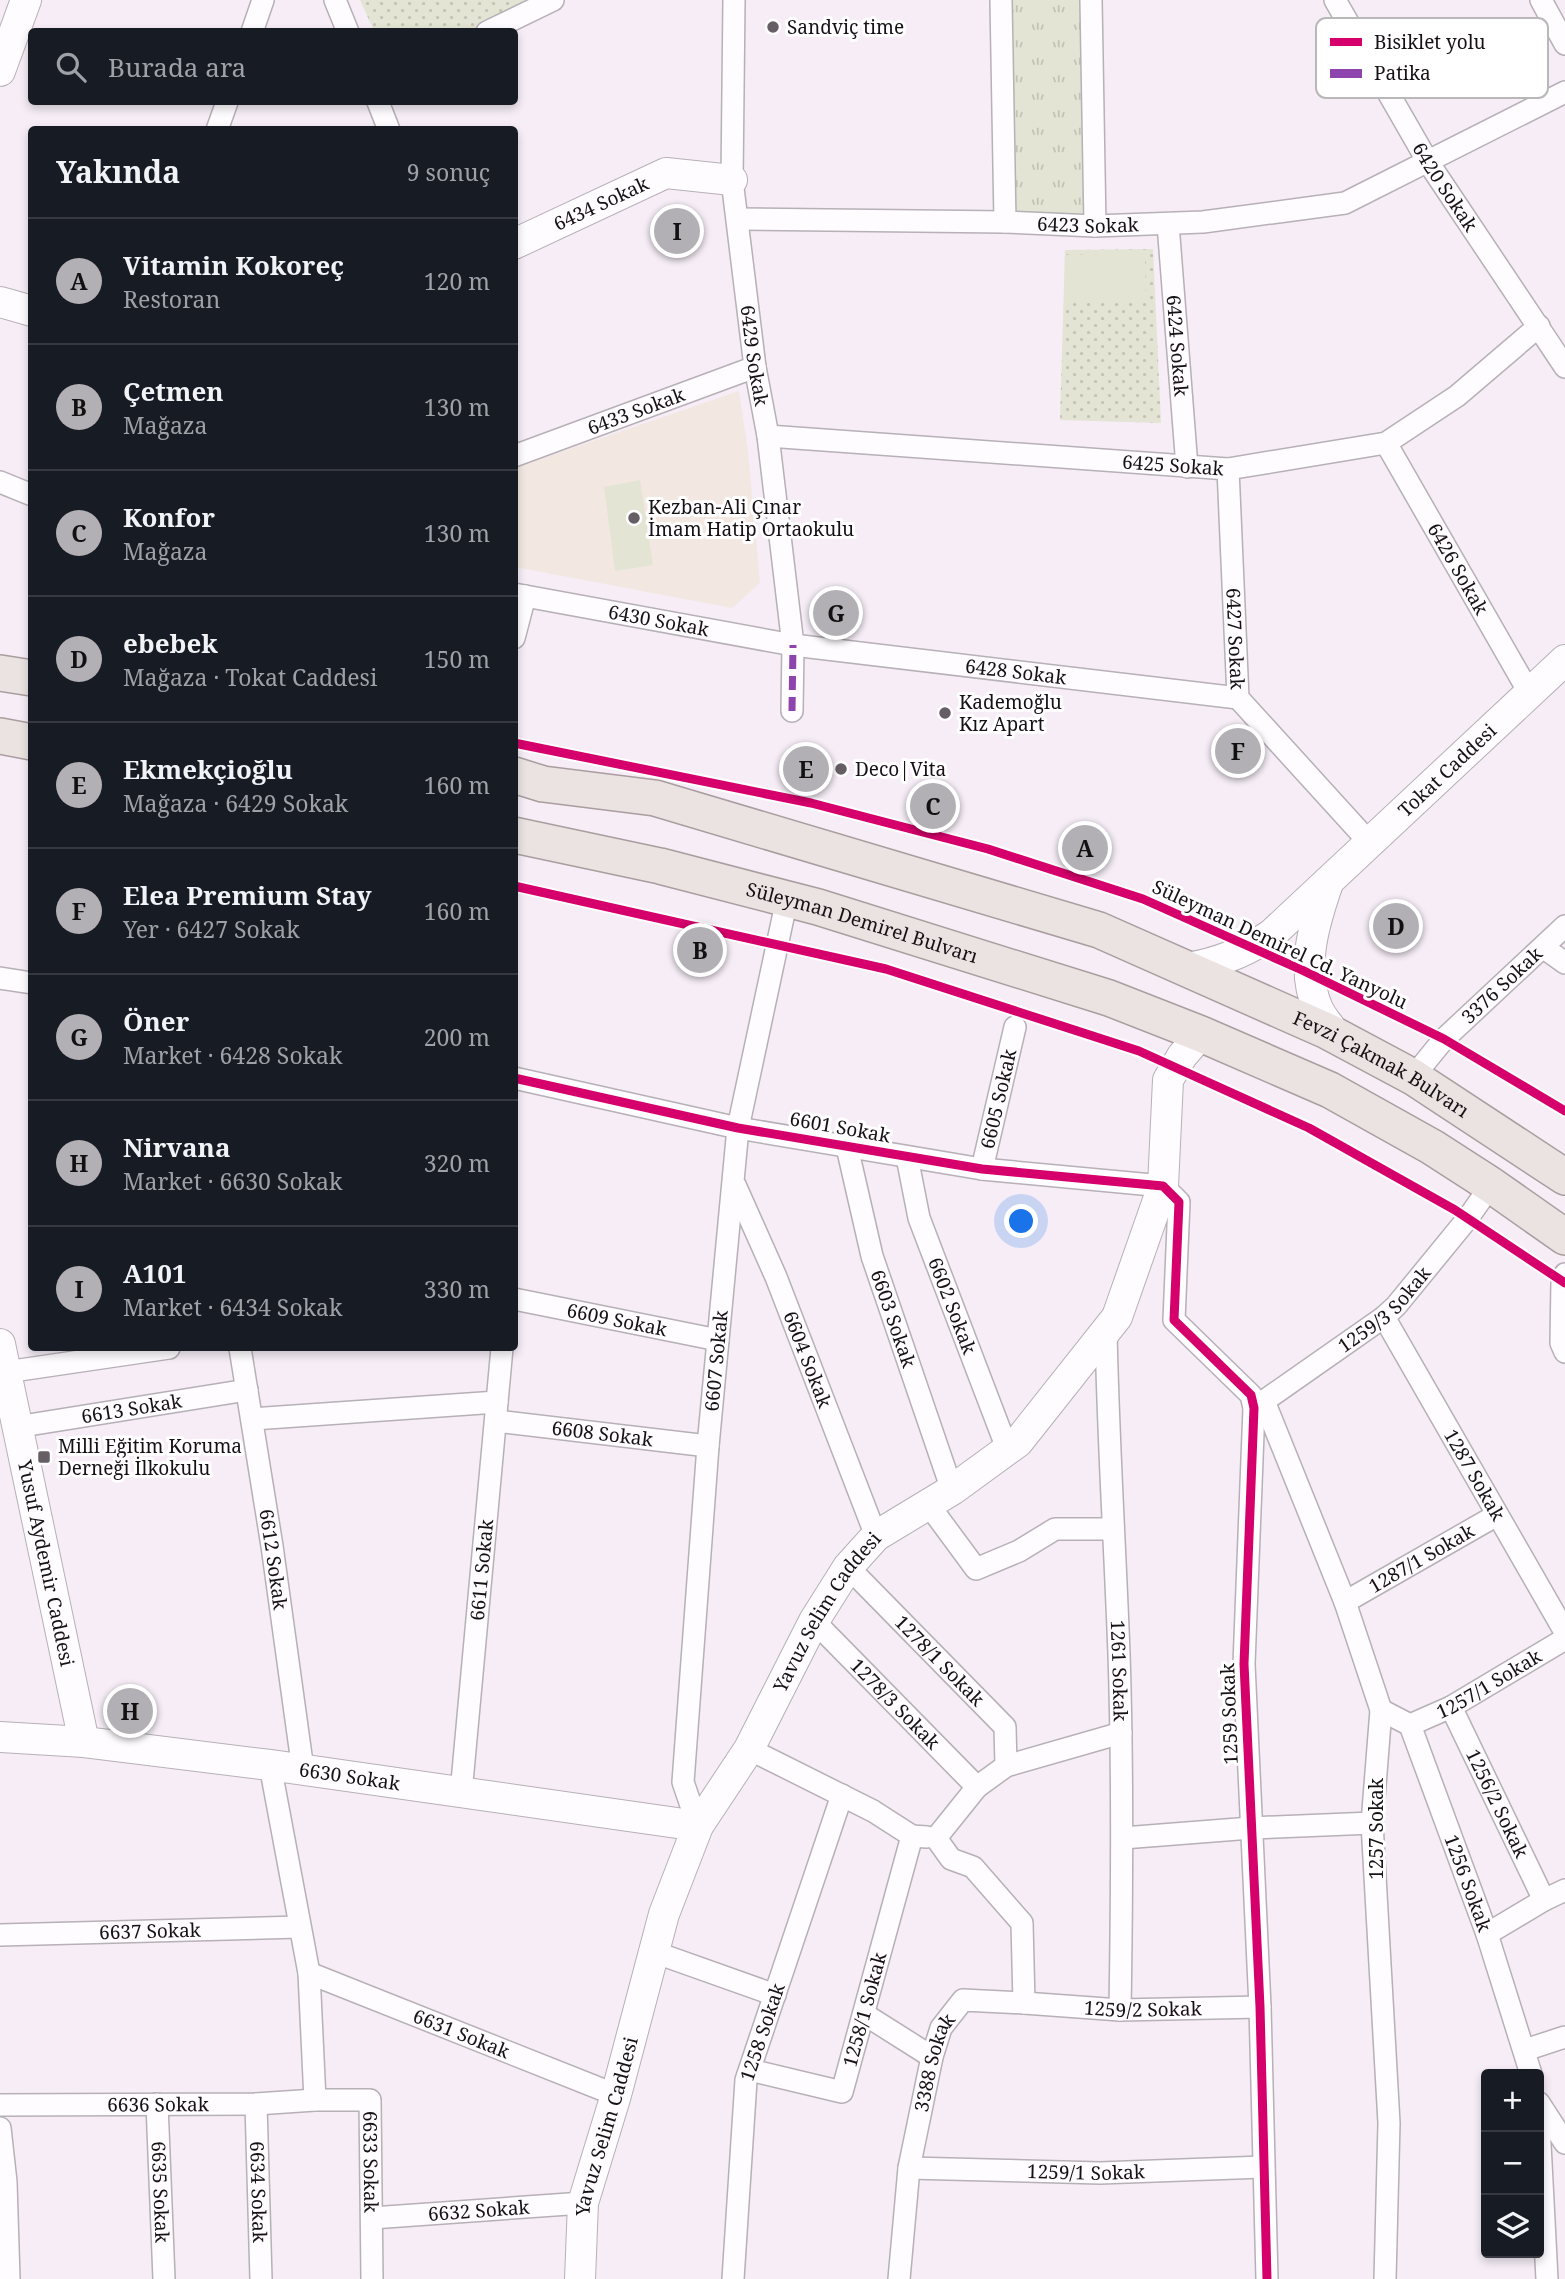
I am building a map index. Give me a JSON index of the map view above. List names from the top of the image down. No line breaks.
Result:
{"streets":{"main road":["Süleyman Demirel Bulvarı","Fevzi Çakmak Bulvarı"],"street":["6420 Sokak","6434 Sokak","6423 Sokak","6424 Sokak","6429 Sokak","6433 Sokak","6425 Sokak","6426 Sokak","6430 Sokak","6427 Sokak","6428 Sokak","Tokat Caddesi","3376 Sokak","6605 Sokak","6601 Sokak","6602 Sokak","1259/3 Sokak","6609 Sokak","6603 Sokak","6604 Sokak","6607 Sokak","6613 Sokak","6608 Sokak","1287 Sokak","1287/1 Sokak","6612 Sokak","Yusuf Aydemir Caddesi","6611 Sokak","Yavuz Selim Caddesi","1278/1 Sokak","1261 Sokak","1257/1 Sokak","1278/3 Sokak","1259 Sokak","6630 Sokak","1256/2 Sokak","1257 Sokak","1256 Sokak","6637 Sokak","1259/2 Sokak","1258/1 Sokak","1258 Sokak","6631 Sokak","3388 Sokak","6636 Sokak","6633 Sokak","1259/1 Sokak","6635 Sokak","6634 Sokak","6632 Sokak"],"cycle path":["Süleyman Demirel Cd. Yanyolu"]},"crossings":[["6420 Sokak","6423 Sokak"],["6420 Sokak","6425 Sokak"],["6434 Sokak","6429 Sokak"],["6423 Sokak","6424 Sokak"],["6423 Sokak","6429 Sokak"],["6424 Sokak","6425 Sokak"],["6429 Sokak","6433 Sokak"],["6429 Sokak","6425 Sokak"],["6429 Sokak","6430 Sokak"],["6429 Sokak","6428 Sokak"],["6425 Sokak","6426 Sokak"],["6425 Sokak","6427 Sokak"],["6426 Sokak","Tokat Caddesi"],["6430 Sokak","6428 Sokak"],["6427 Sokak","6428 Sokak"],["6427 Sokak","Tokat Caddesi"],["Tokat Caddesi","Fevzi Çakmak Bulvarı"],["Süleyman Demirel Bulvarı","6607 Sokak"],["Süleyman Demirel Bulvarı","Yavuz Selim Caddesi"],["3376 Sokak","Fevzi Çakmak Bulvarı"],["6605 Sokak","6601 Sokak"],["6601 Sokak","6602 Sokak"],["6601 Sokak","6603 Sokak"],["6601 Sokak","6607 Sokak"],["6601 Sokak","Yavuz Selim Caddesi"],["6602 Sokak","Yavuz Selim Caddesi"],["1259/3 Sokak","1287 Sokak"],["1259/3 Sokak","1259 Sokak"],["1259/3 Sokak","1257 Sokak"],["6609 Sokak","6607 Sokak"],["6603 Sokak","Yavuz Selim Caddesi"],["6603 Sokak","1261 Sokak"],["6604 Sokak","6607 Sokak"],["6604 Sokak","Yavuz Selim Caddesi"],["6607 Sokak","6608 Sokak"],["6607 Sokak","Yavuz Selim Caddesi"],["6607 Sokak","6630 Sokak"],["6613 Sokak","6612 Sokak"],["6613 Sokak","Yusuf Aydemir Caddesi"],["6608 Sokak","6612 Sokak"],["6608 Sokak","6611 Sokak"],["1287 Sokak","1287/1 Sokak"],["1287/1 Sokak","1257 Sokak"],["6612 Sokak","6630 Sokak"],["Yusuf Aydemir Caddesi","6630 Sokak"],["6611 Sokak","6630 Sokak"],["Yavuz Selim Caddesi","1278/1 Sokak"],["Yavuz Selim Caddesi","1261 Sokak"],["Yavuz Selim Caddesi","1278/3 Sokak"],["Yavuz Selim Caddesi","6630 Sokak"],["Yavuz Selim Caddesi","6631 Sokak"],["Yavuz Selim Caddesi","6632 Sokak"],["1261 Sokak","1259/2 Sokak"],["1257/1 Sokak","1256/2 Sokak"],["1257/1 Sokak","1256 Sokak"],["1259 Sokak","1257 Sokak"],["1259 Sokak","1259/2 Sokak"],["1259 Sokak","1259/1 Sokak"],["1259/2 Sokak","3388 Sokak"],["1258/1 Sokak","1258 Sokak"],["3388 Sokak","1259/1 Sokak"],["6636 Sokak","6633 Sokak"],["6636 Sokak","6635 Sokak"],["6636 Sokak","6634 Sokak"],["6633 Sokak","6632 Sokak"]],"places":{"other":["Sandviç time","Kezban-Ali Çınar İmam Hatip Ortaokulu","Kademoğlu Kız Apart","Deco|Vita"],"transit":["Milli Eğitim Koruma Derneği İlkokulu"]},"legend":["Bisiklet yolu","Patika"],"page":{"search":"Burada ara","heading":["Yakında","9 sonuç"],"pins":["I","G","F","E","C","A","D","B","H"],"list":[{"mark":"A","name":"Vitamin Kokoreç","note":"Restoran","value":"120 m"},{"mark":"B","name":"Çetmen","note":"Mağaza","value":"130 m"},{"mark":"C","name":"Konfor","note":"Mağaza","value":"130 m"},{"mark":"D","name":"ebebek","note":"Mağaza · Tokat Caddesi","value":"150 m"},{"mark":"E","name":"Ekmekçioğlu","note":"Mağaza · 6429 Sokak","value":"160 m"},{"mark":"F","name":"Elea Premium Stay","note":"Yer · 6427 Sokak","value":"160 m"},{"mark":"G","name":"Öner","note":"Market · 6428 Sokak","value":"200 m"},{"mark":"H","name":"Nirvana","note":"Market · 6630 Sokak","value":"320 m"},{"mark":"I","name":"A101","note":"Market · 6434 Sokak","value":"330 m"}],"map_buttons":["+","−"]}}
